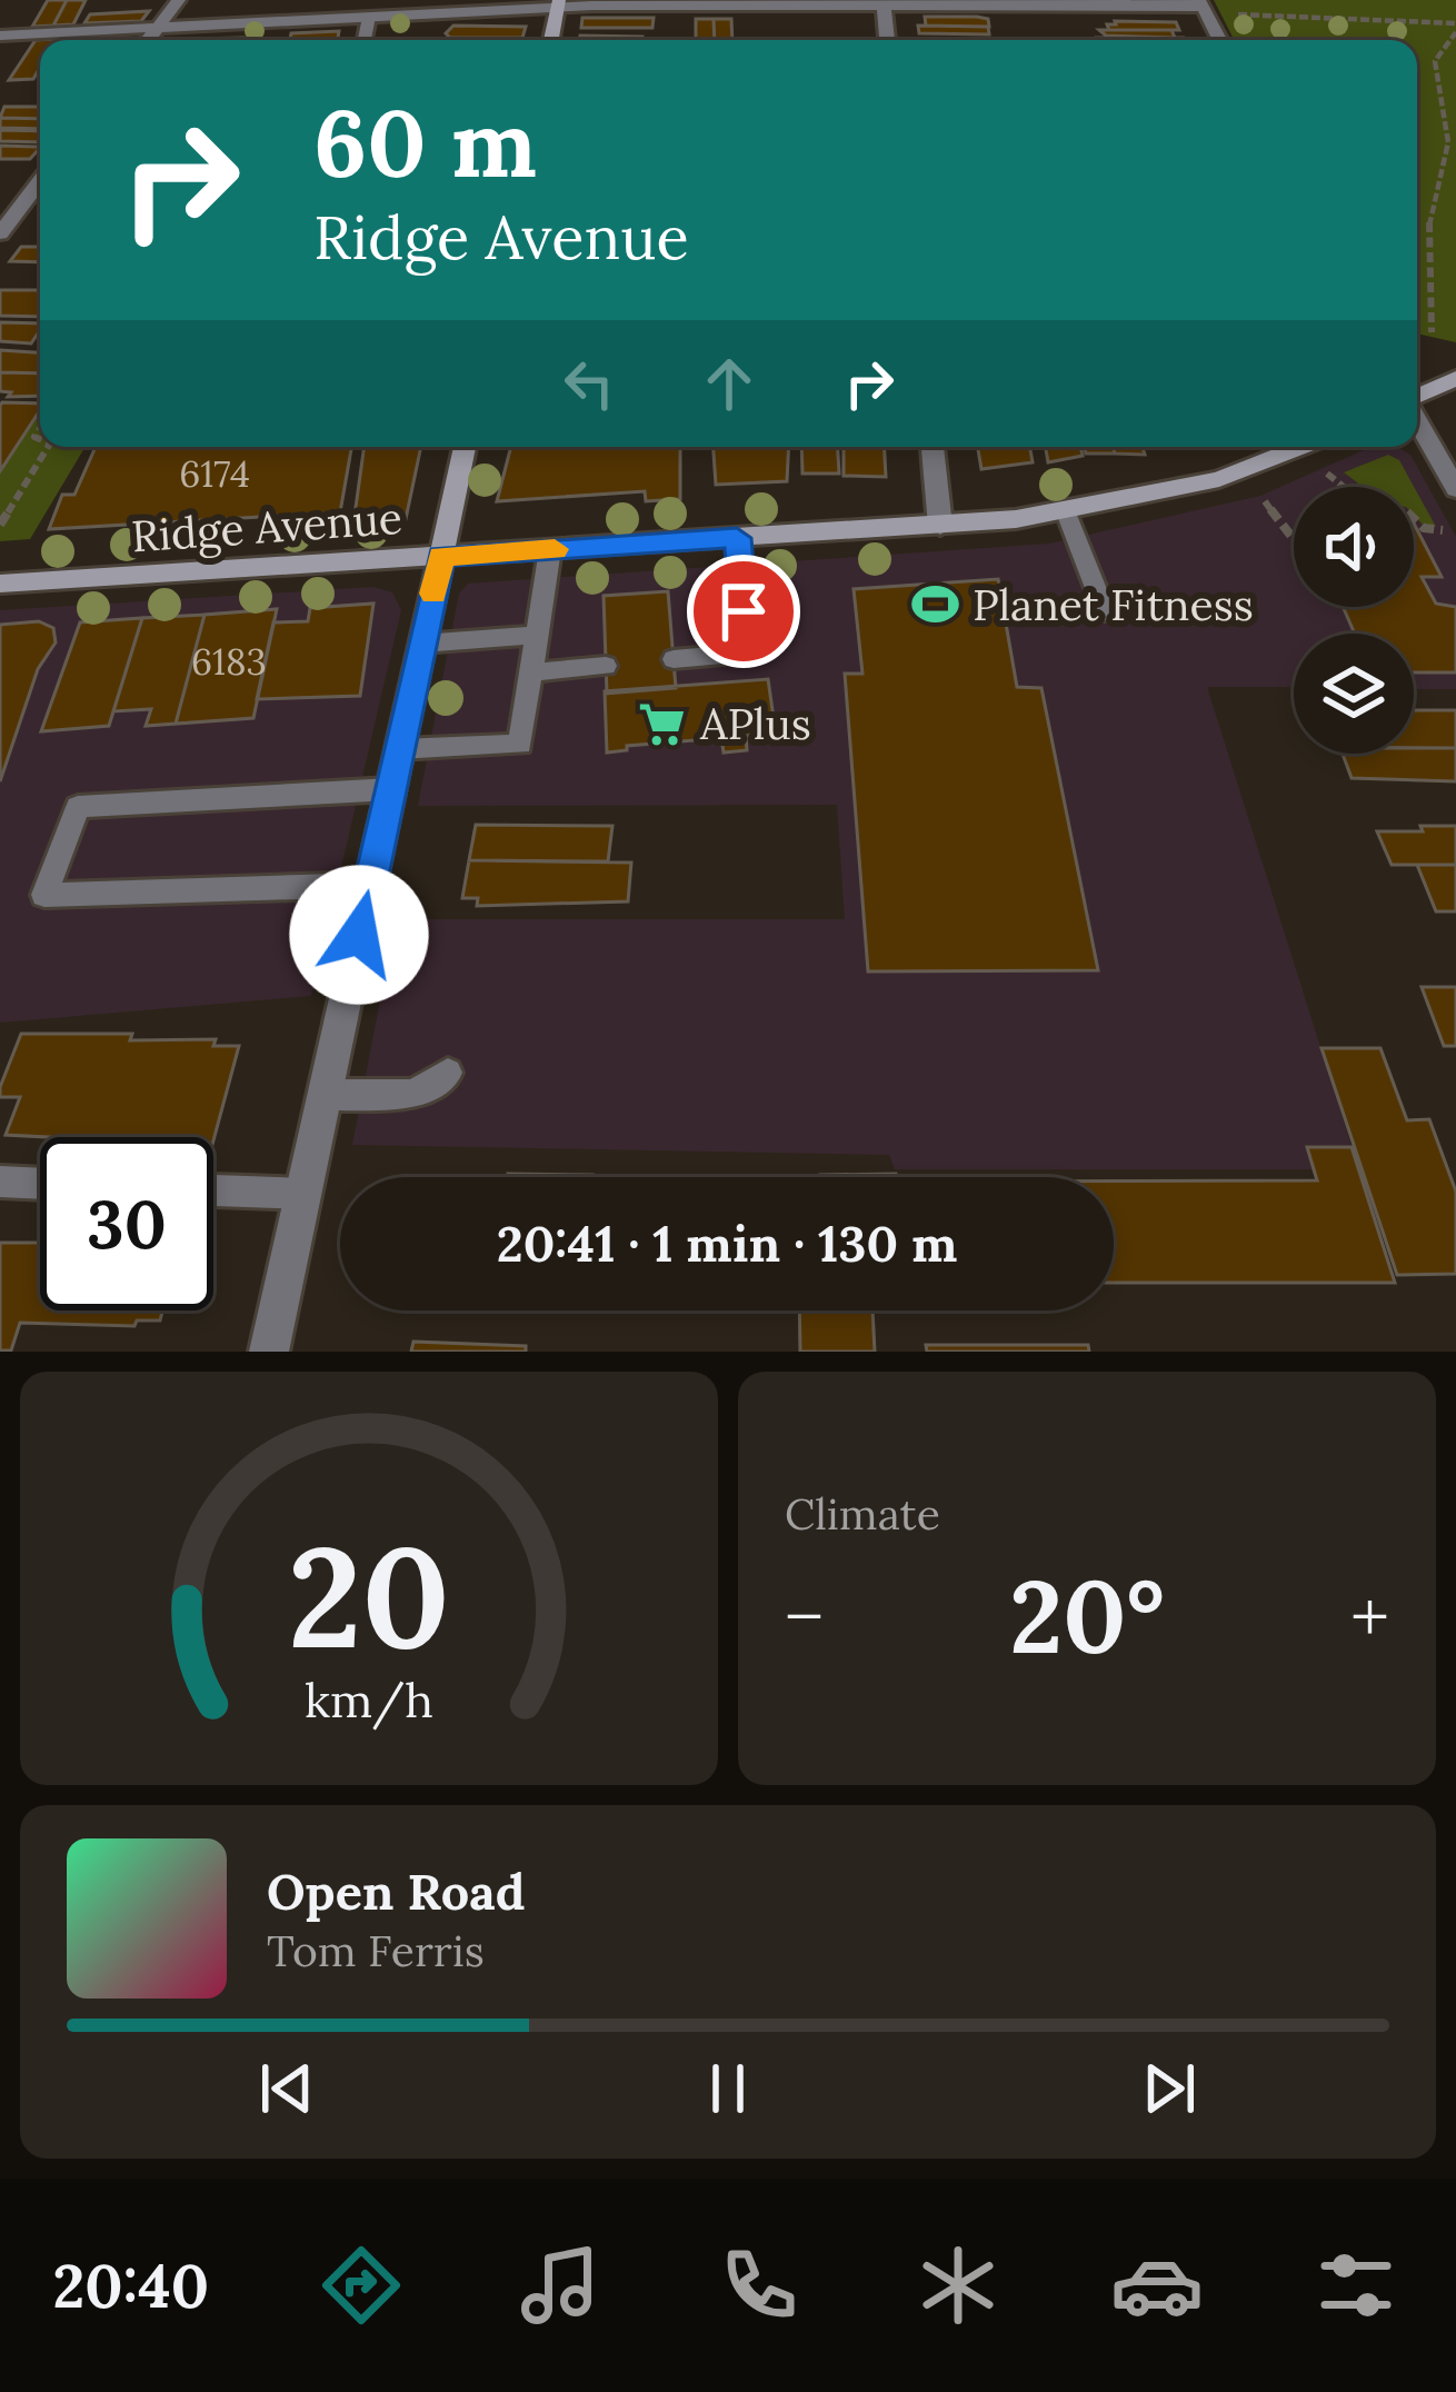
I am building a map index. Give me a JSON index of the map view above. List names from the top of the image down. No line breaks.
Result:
{"streets":{"main road":["Ridge Avenue"]},"places":{"sports":["Planet Fitness"],"supermarket":["APlus"]},"house_numbers":["6174","6183"],"page":{"turn":["60 m","Ridge Avenue"],"limit":"30","trip":"20:41 · 1 min · 130 m","tile":"Climate","heat":["−","20°","+"],"song":["Open Road","Tom Ferris"],"tabs":"20:40","gauge":["20","km/h"]}}
